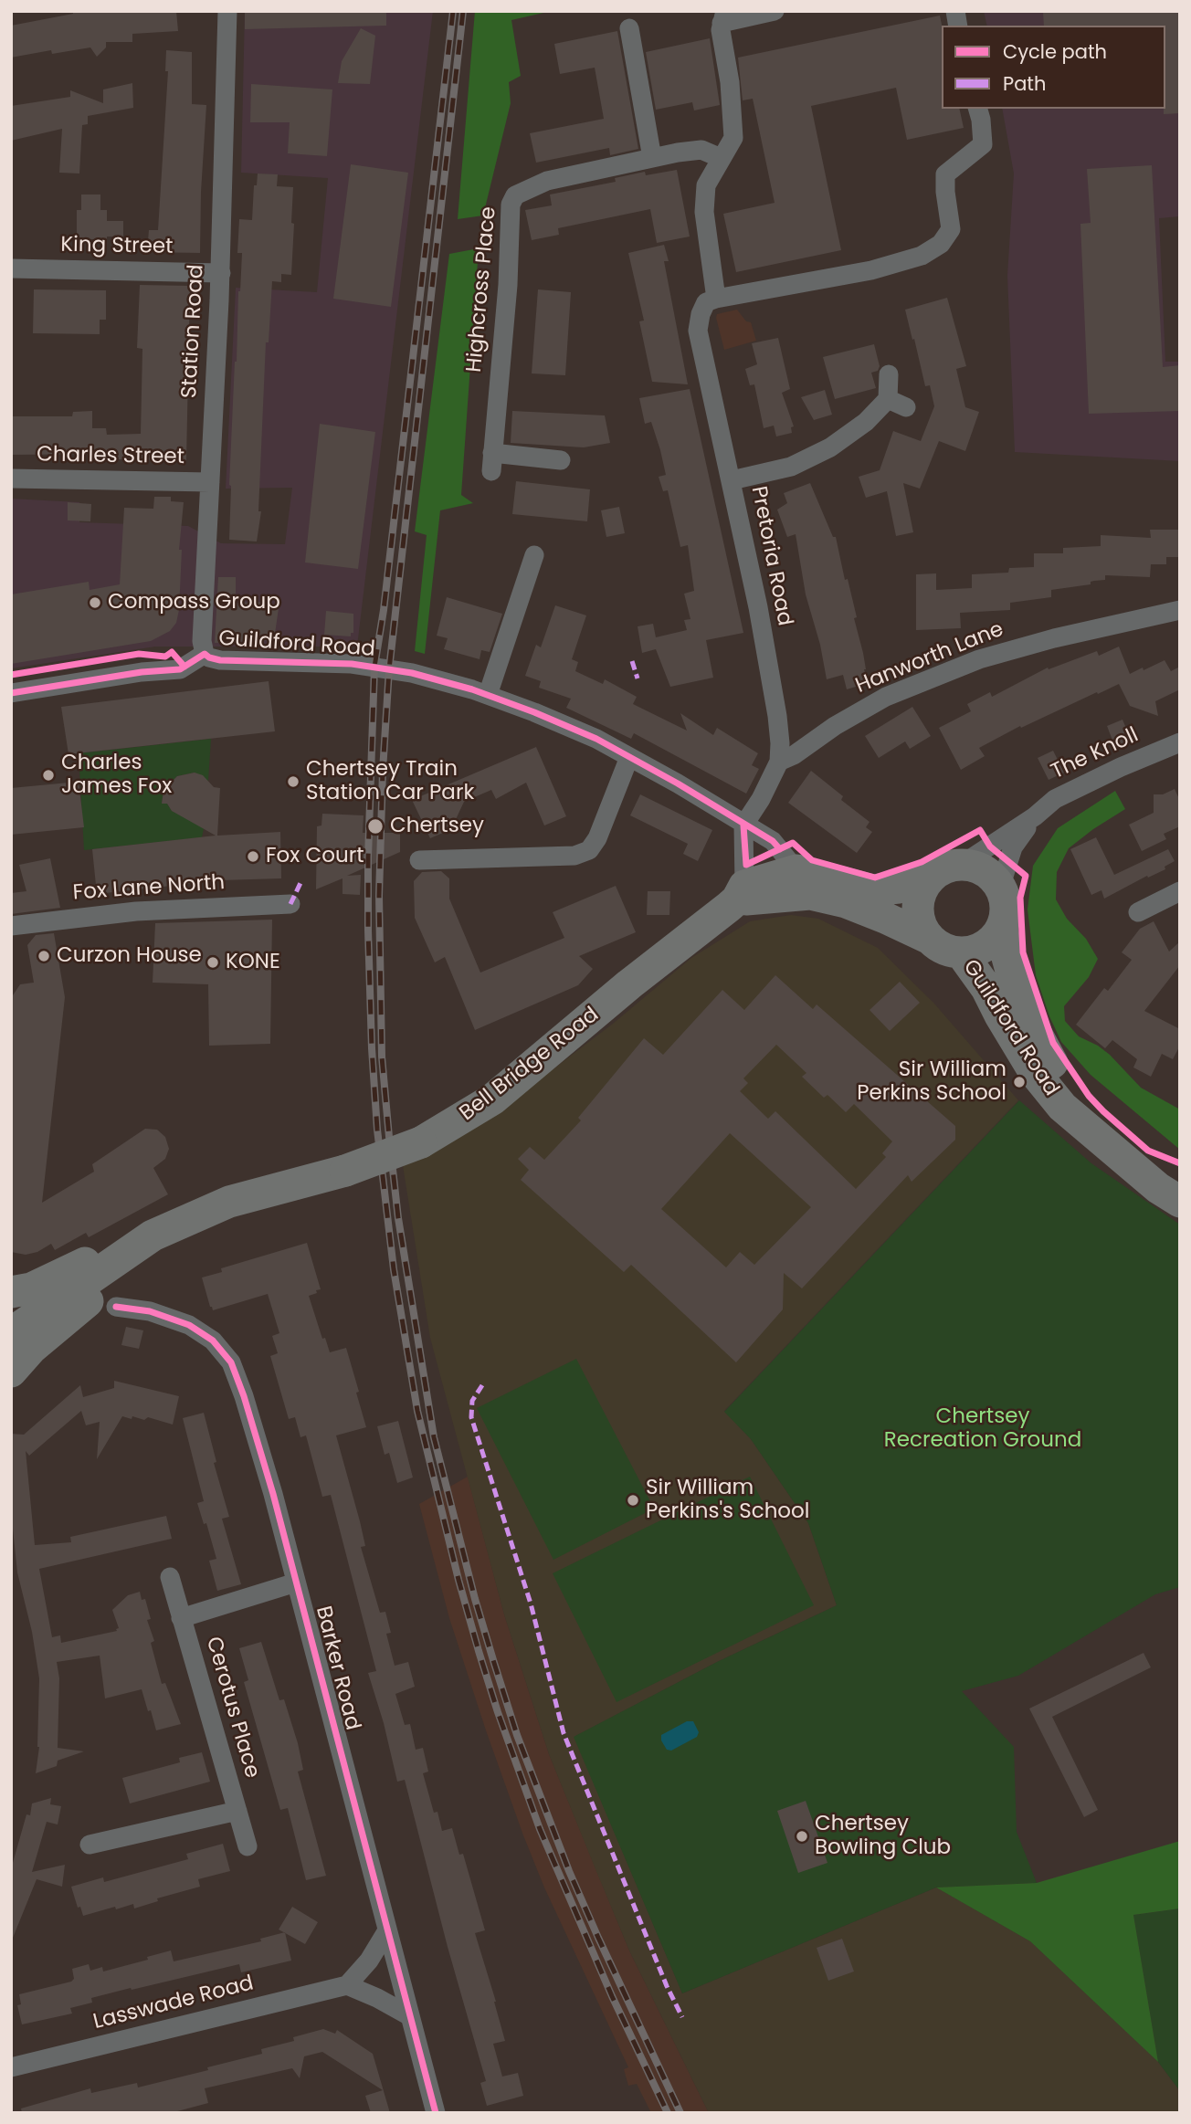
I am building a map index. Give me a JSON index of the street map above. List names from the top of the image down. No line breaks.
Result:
{"streets":{"main road":["Guildford Road","Bell Bridge Road"],"street":["King Street","Highcross Place","Station Road","Charles Street","Pretoria Road","Hanworth Lane","The Knoll","Fox Lane North","Barker Road","Cerotus Place","Lasswade Road"]},"crossings":[["King Street","Station Road"],["Station Road","Charles Street"],["Station Road","Guildford Road"],["Pretoria Road","Hanworth Lane"],["Guildford Road","The Knoll"],["Barker Road","Cerotus Place"]],"parks":["Chertsey Recreation Ground"],"places":["Compass Group","Charles James Fox","Chertsey Train Station Car Park","Chertsey","Fox Court","Curzon House","KONE","Sir William Perkins School","Sir William Perkins's School","Chertsey Bowling Club"],"legend":["Cycle path","Path"]}
